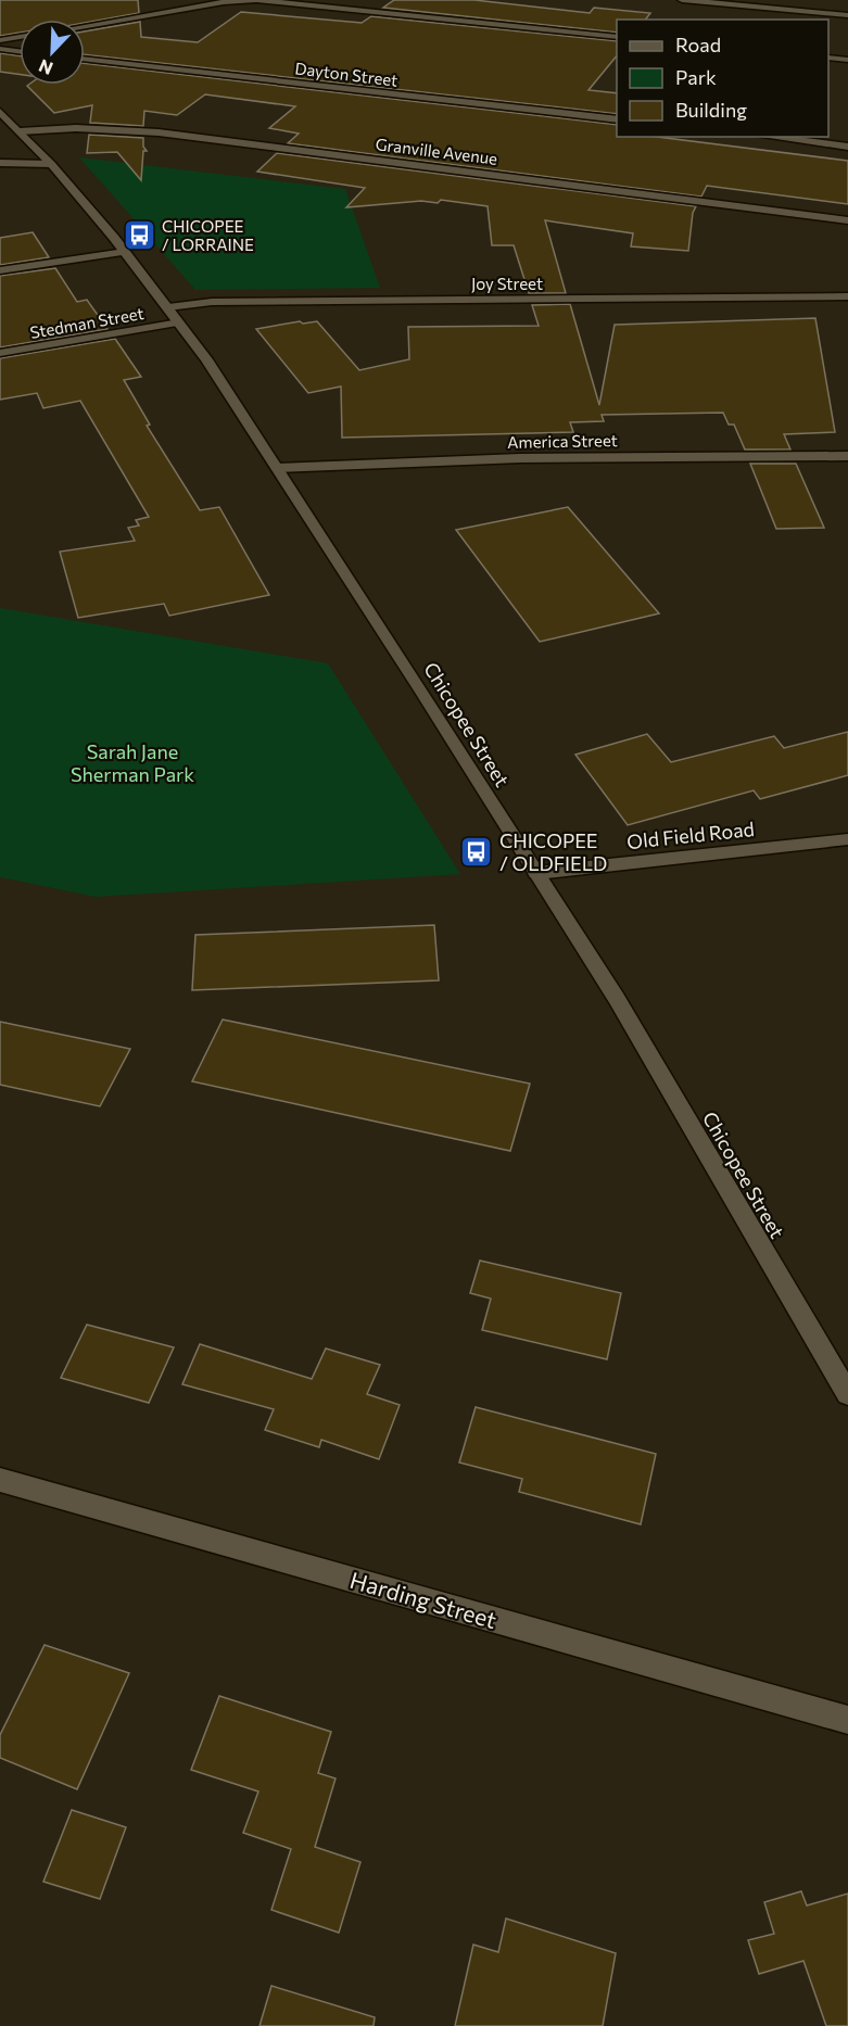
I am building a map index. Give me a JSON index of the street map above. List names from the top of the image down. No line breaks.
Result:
{"streets":{"street":["Dayton Street","Granville Avenue","Joy Street","Stedman Street","America Street","Chicopee Street","Old Field Road","Harding Street"]},"crossings":[["Granville Avenue","Chicopee Street"],["Joy Street","Chicopee Street"],["Stedman Street","Chicopee Street"],["America Street","Chicopee Street"],["Chicopee Street","Old Field Road"]],"parks":["Sarah Jane Sherman Park"],"places":{"bus stop":["CHICOPEE / LORRAINE","CHICOPEE / OLDFIELD"]},"legend":["Road","Park","Building"],"north":"bottom left"}
